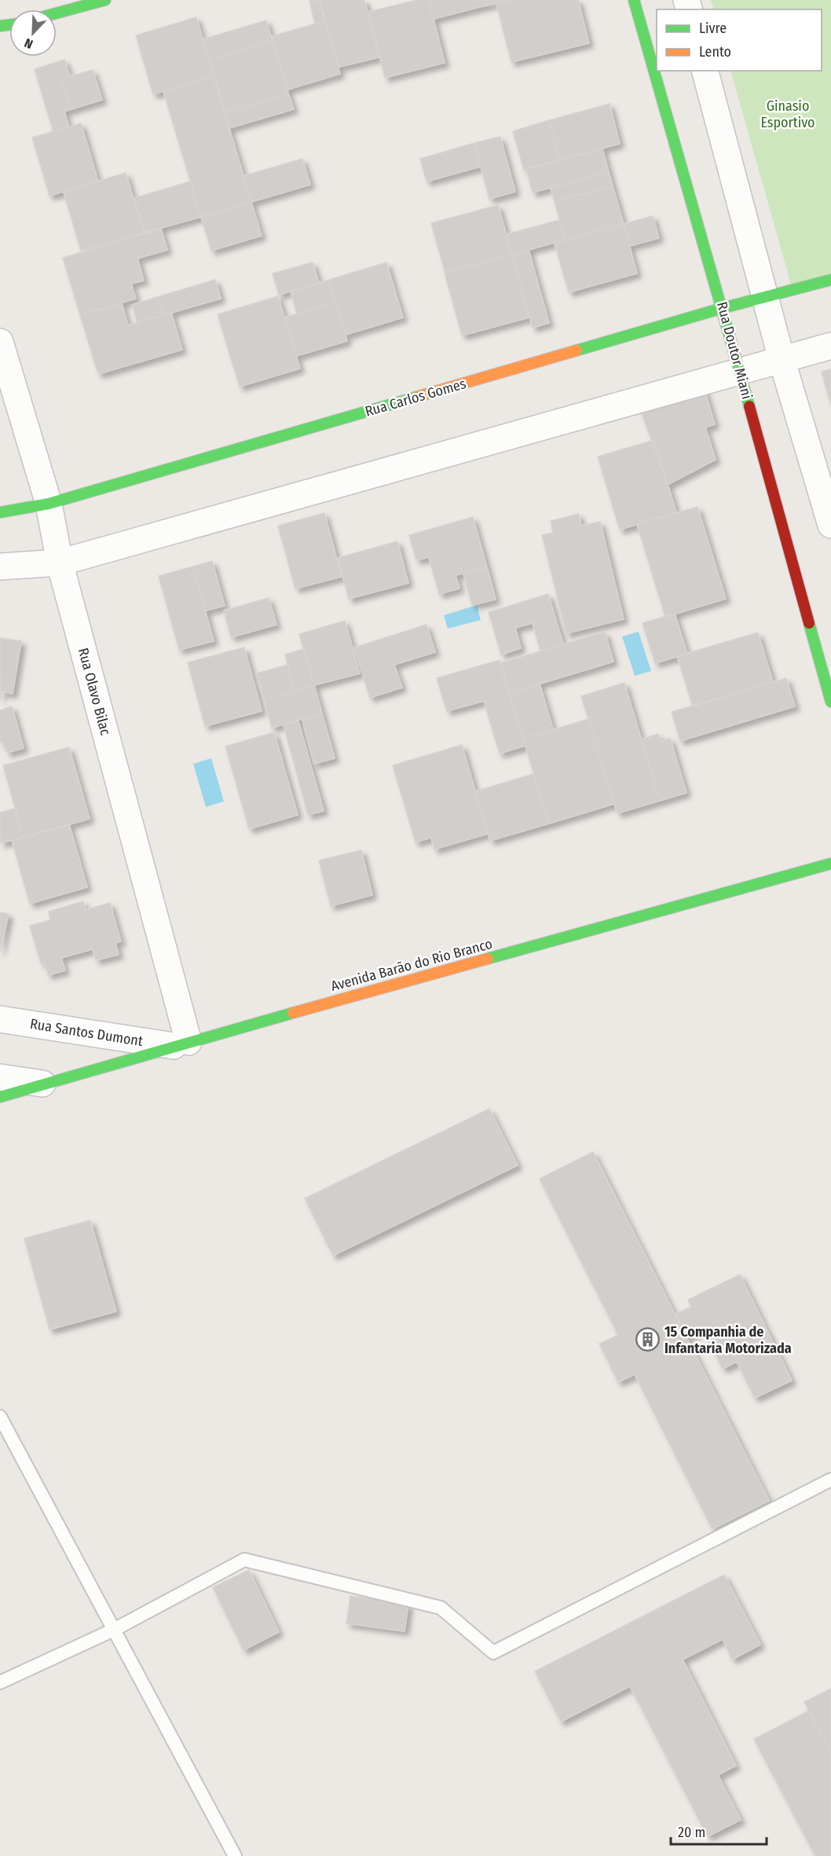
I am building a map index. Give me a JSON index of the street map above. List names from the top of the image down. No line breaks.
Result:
{"streets":{"street":["Rua Doutor Miani","Rua Carlos Gomes","Rua Olavo Bilac","Avenida Barão do Rio Branco","Rua Santos Dumont"]},"crossings":[["Rua Doutor Miani","Rua Carlos Gomes"],["Rua Carlos Gomes","Rua Olavo Bilac"],["Rua Olavo Bilac","Avenida Barão do Rio Branco"],["Rua Olavo Bilac","Rua Santos Dumont"],["Avenida Barão do Rio Branco","Rua Santos Dumont"]],"parks":["Ginasio Esportivo"],"places":{"building":["15 Companhia de Infantaria Motorizada"]},"legend":["Livre","Lento"],"scale_bar":"20 m","north":"bottom left"}
